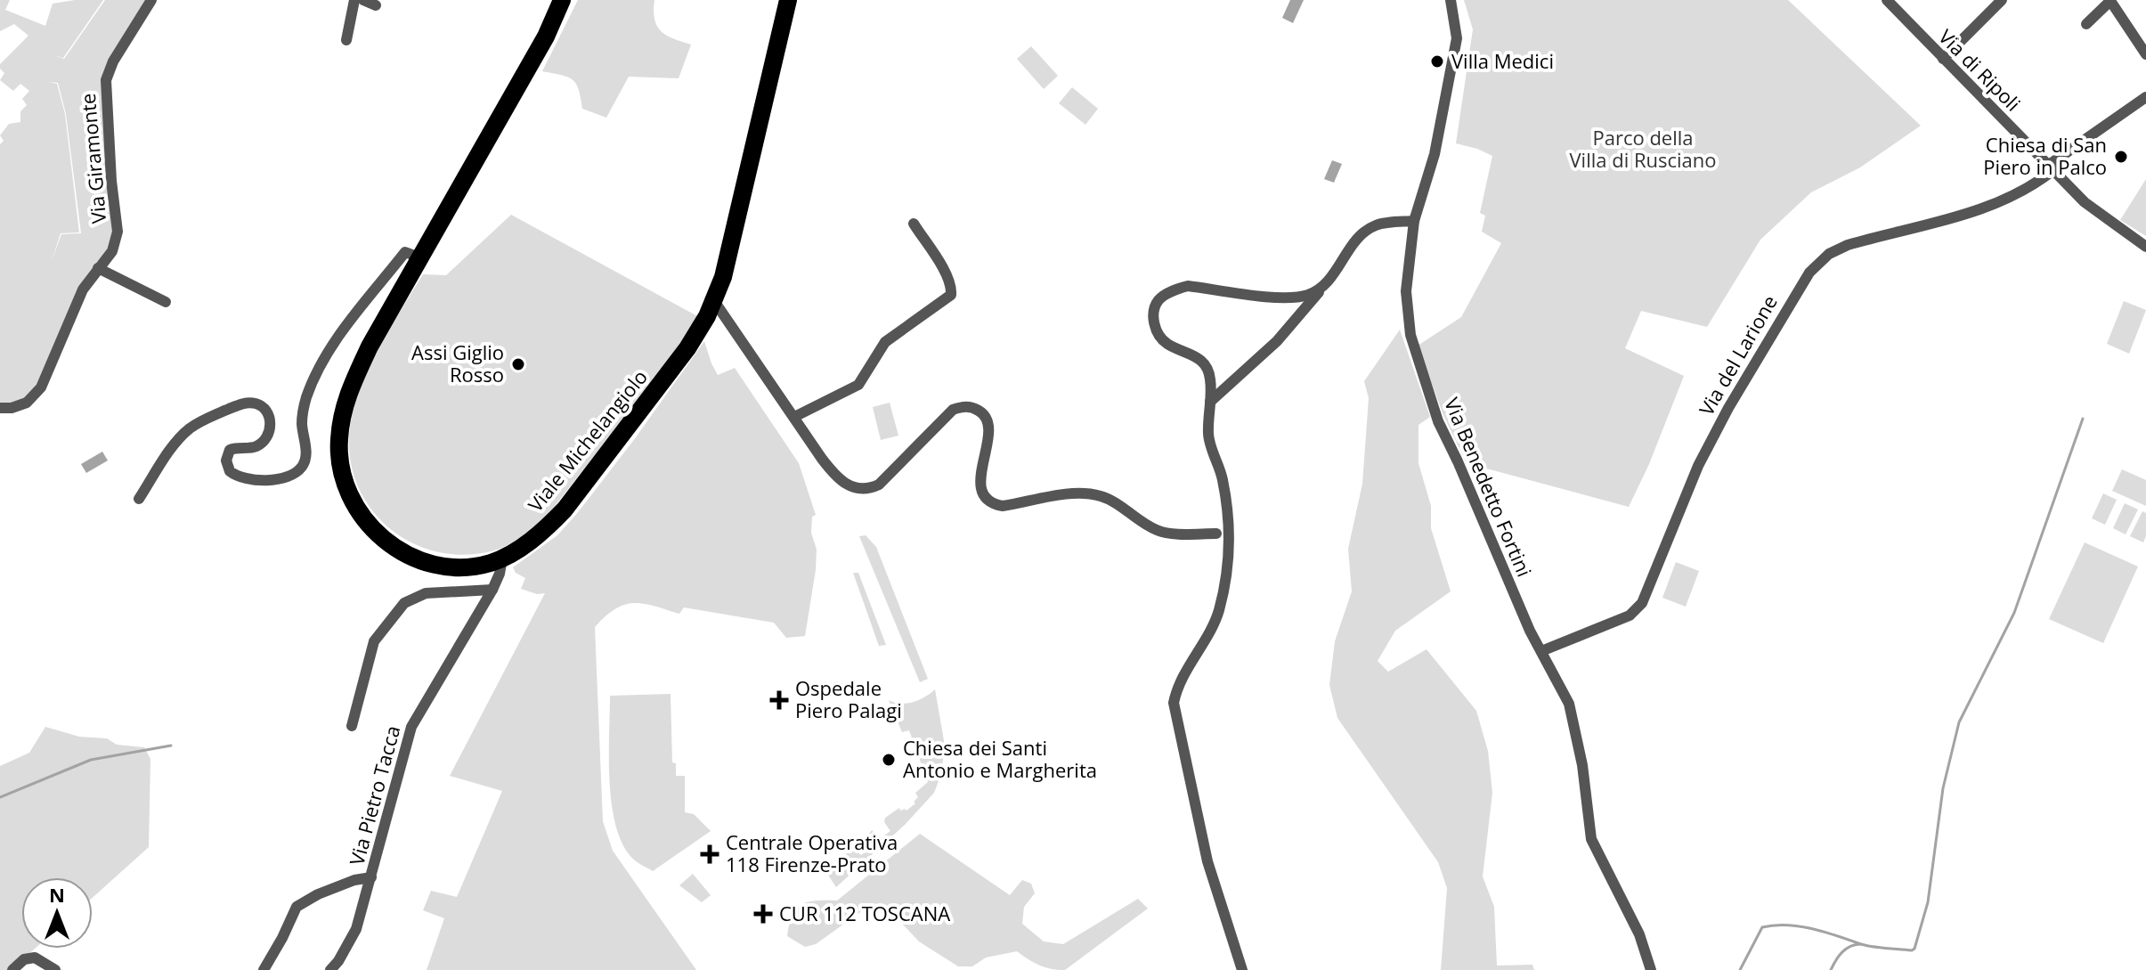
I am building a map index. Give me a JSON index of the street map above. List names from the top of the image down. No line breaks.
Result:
{"streets":{"main road":["Viale Michelangiolo"],"street":["Via di Ripoli","Via Giramonte","Via del Larione","Via Benedetto Fortini","Via Pietro Tacca"]},"crossings":[["Via di Ripoli","Via del Larione"],["Via del Larione","Via Benedetto Fortini"],["Viale Michelangiolo","Via Pietro Tacca"]],"parks":["Parco della Villa di Rusciano"],"places":{"other":["Villa Medici","Chiesa di San Piero in Palco","Assi Giglio Rosso","Chiesa dei Santi Antonio e Margherita"],"health":["Ospedale Piero Palagi","Centrale Operativa 118 Firenze-Prato","CUR 112 TOSCANA"]},"north":"top"}
